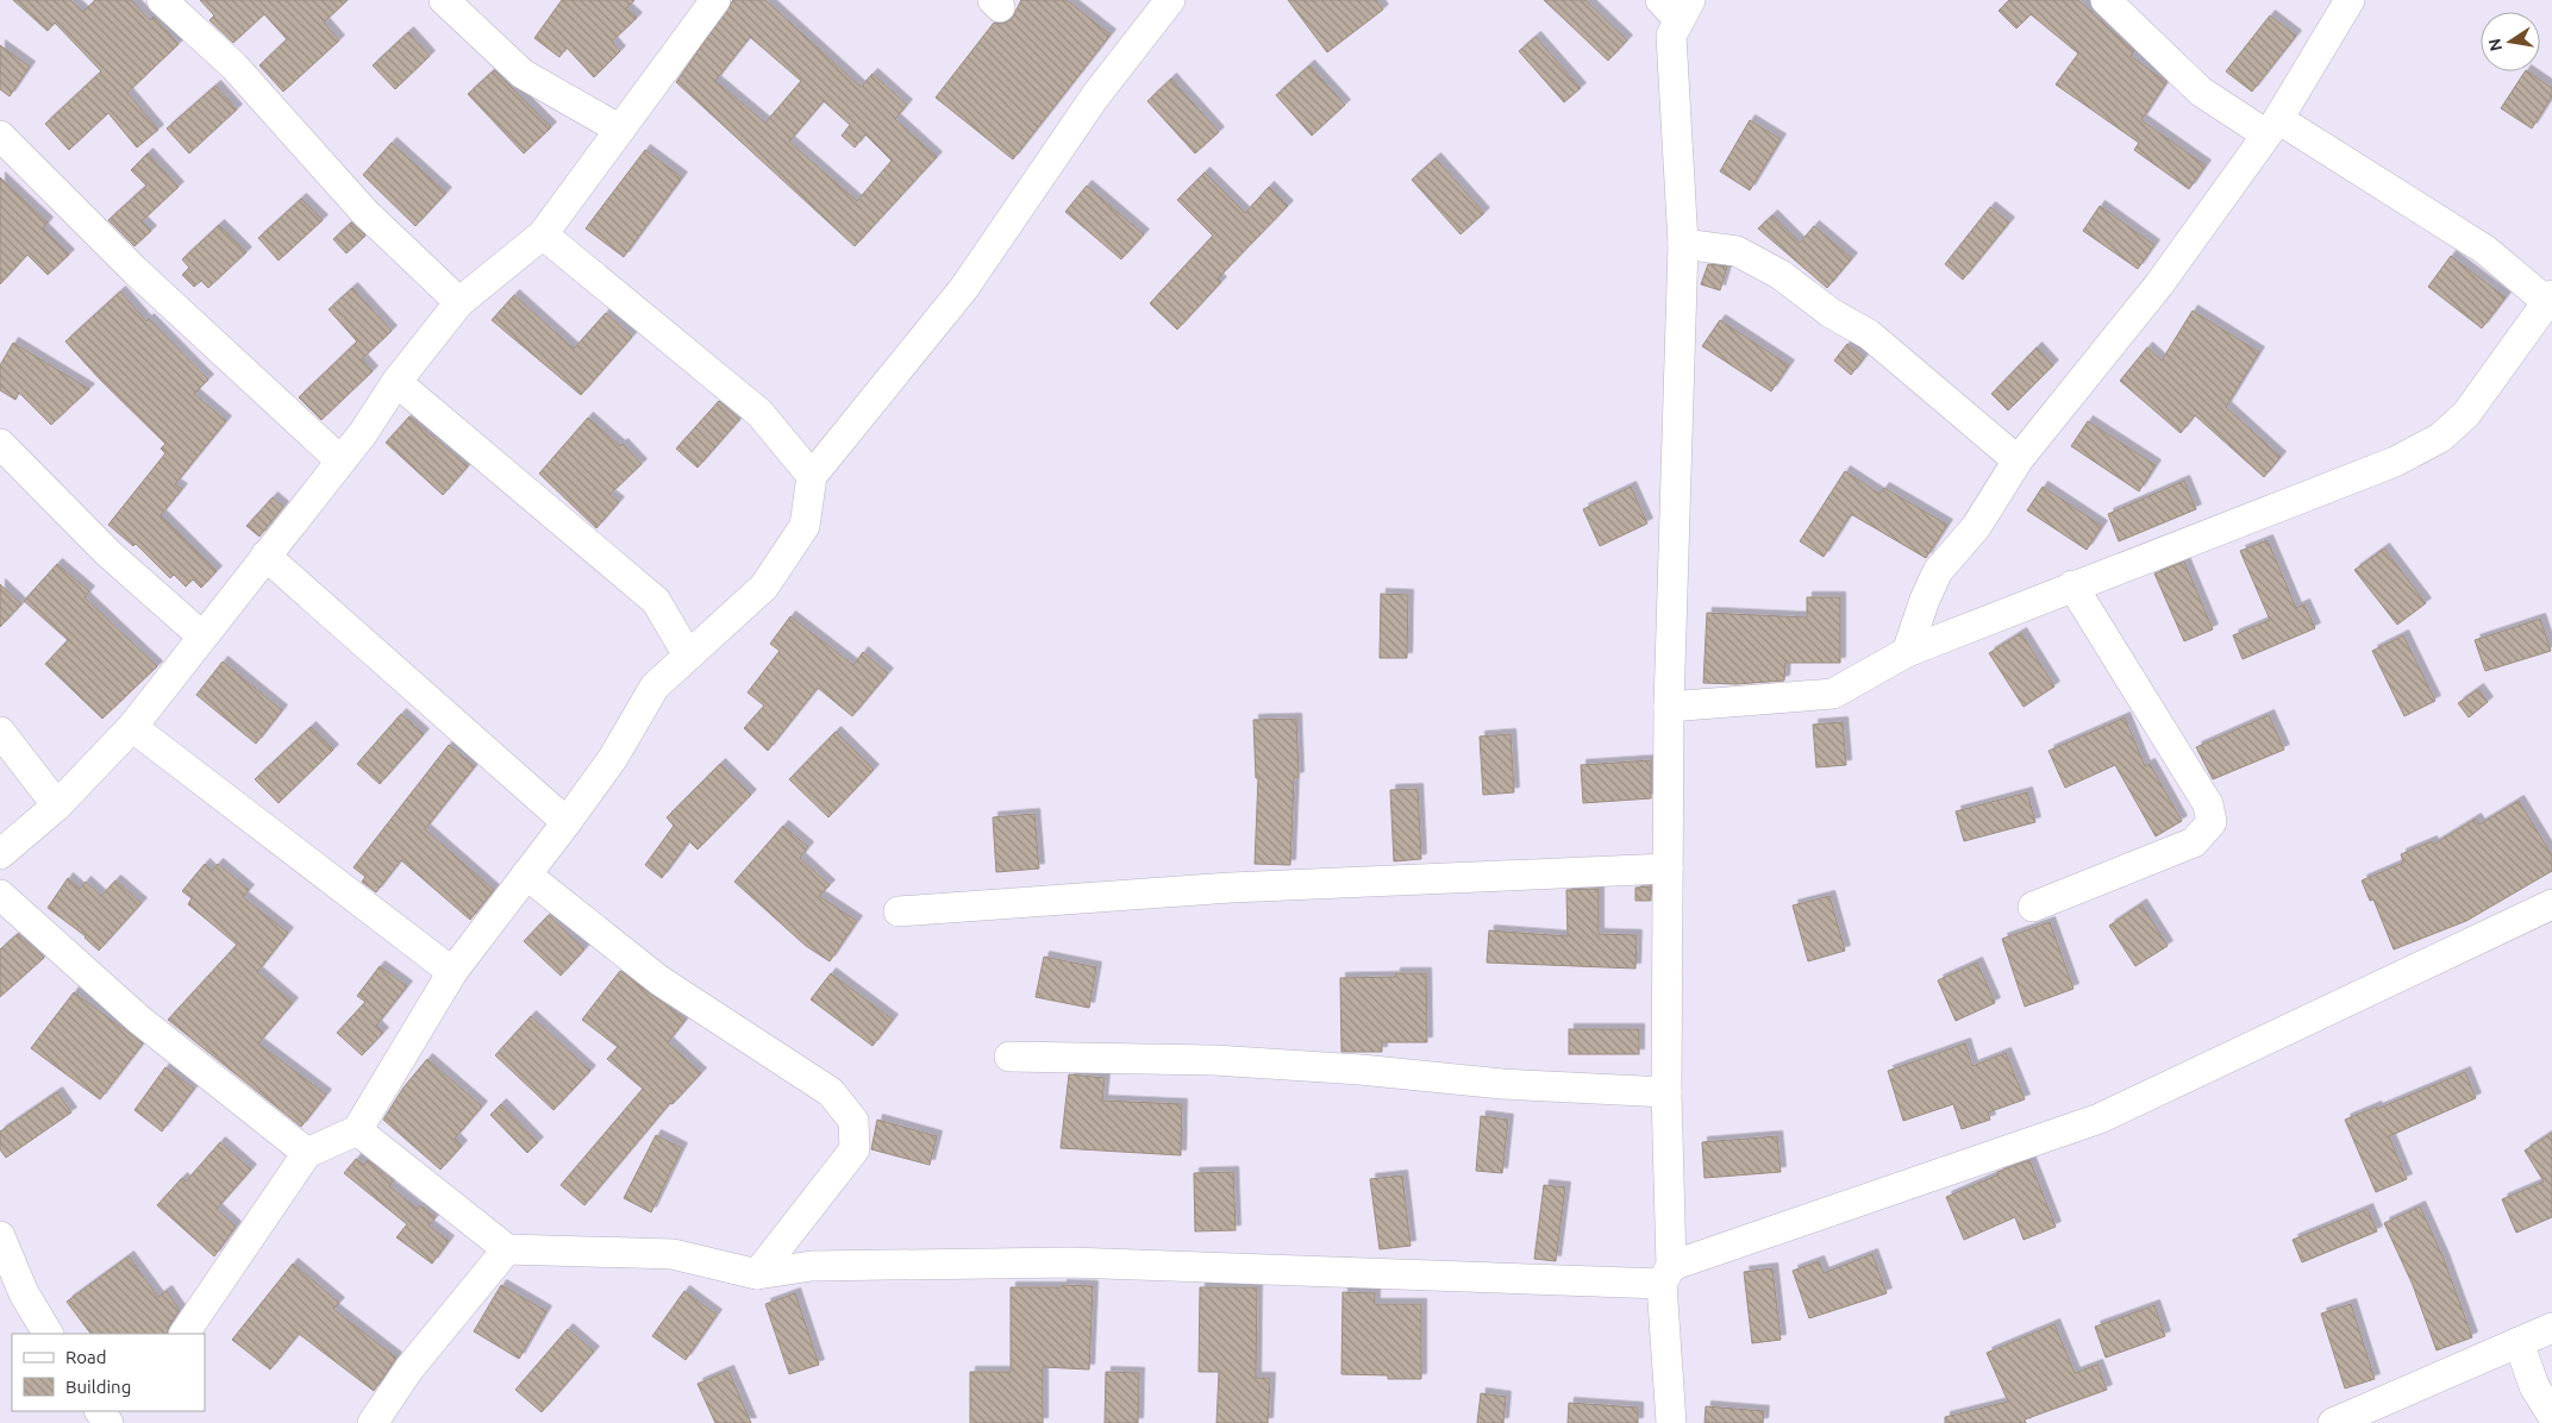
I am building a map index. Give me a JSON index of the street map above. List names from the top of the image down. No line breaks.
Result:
{"legend":["Road","Building"],"north":"left"}
